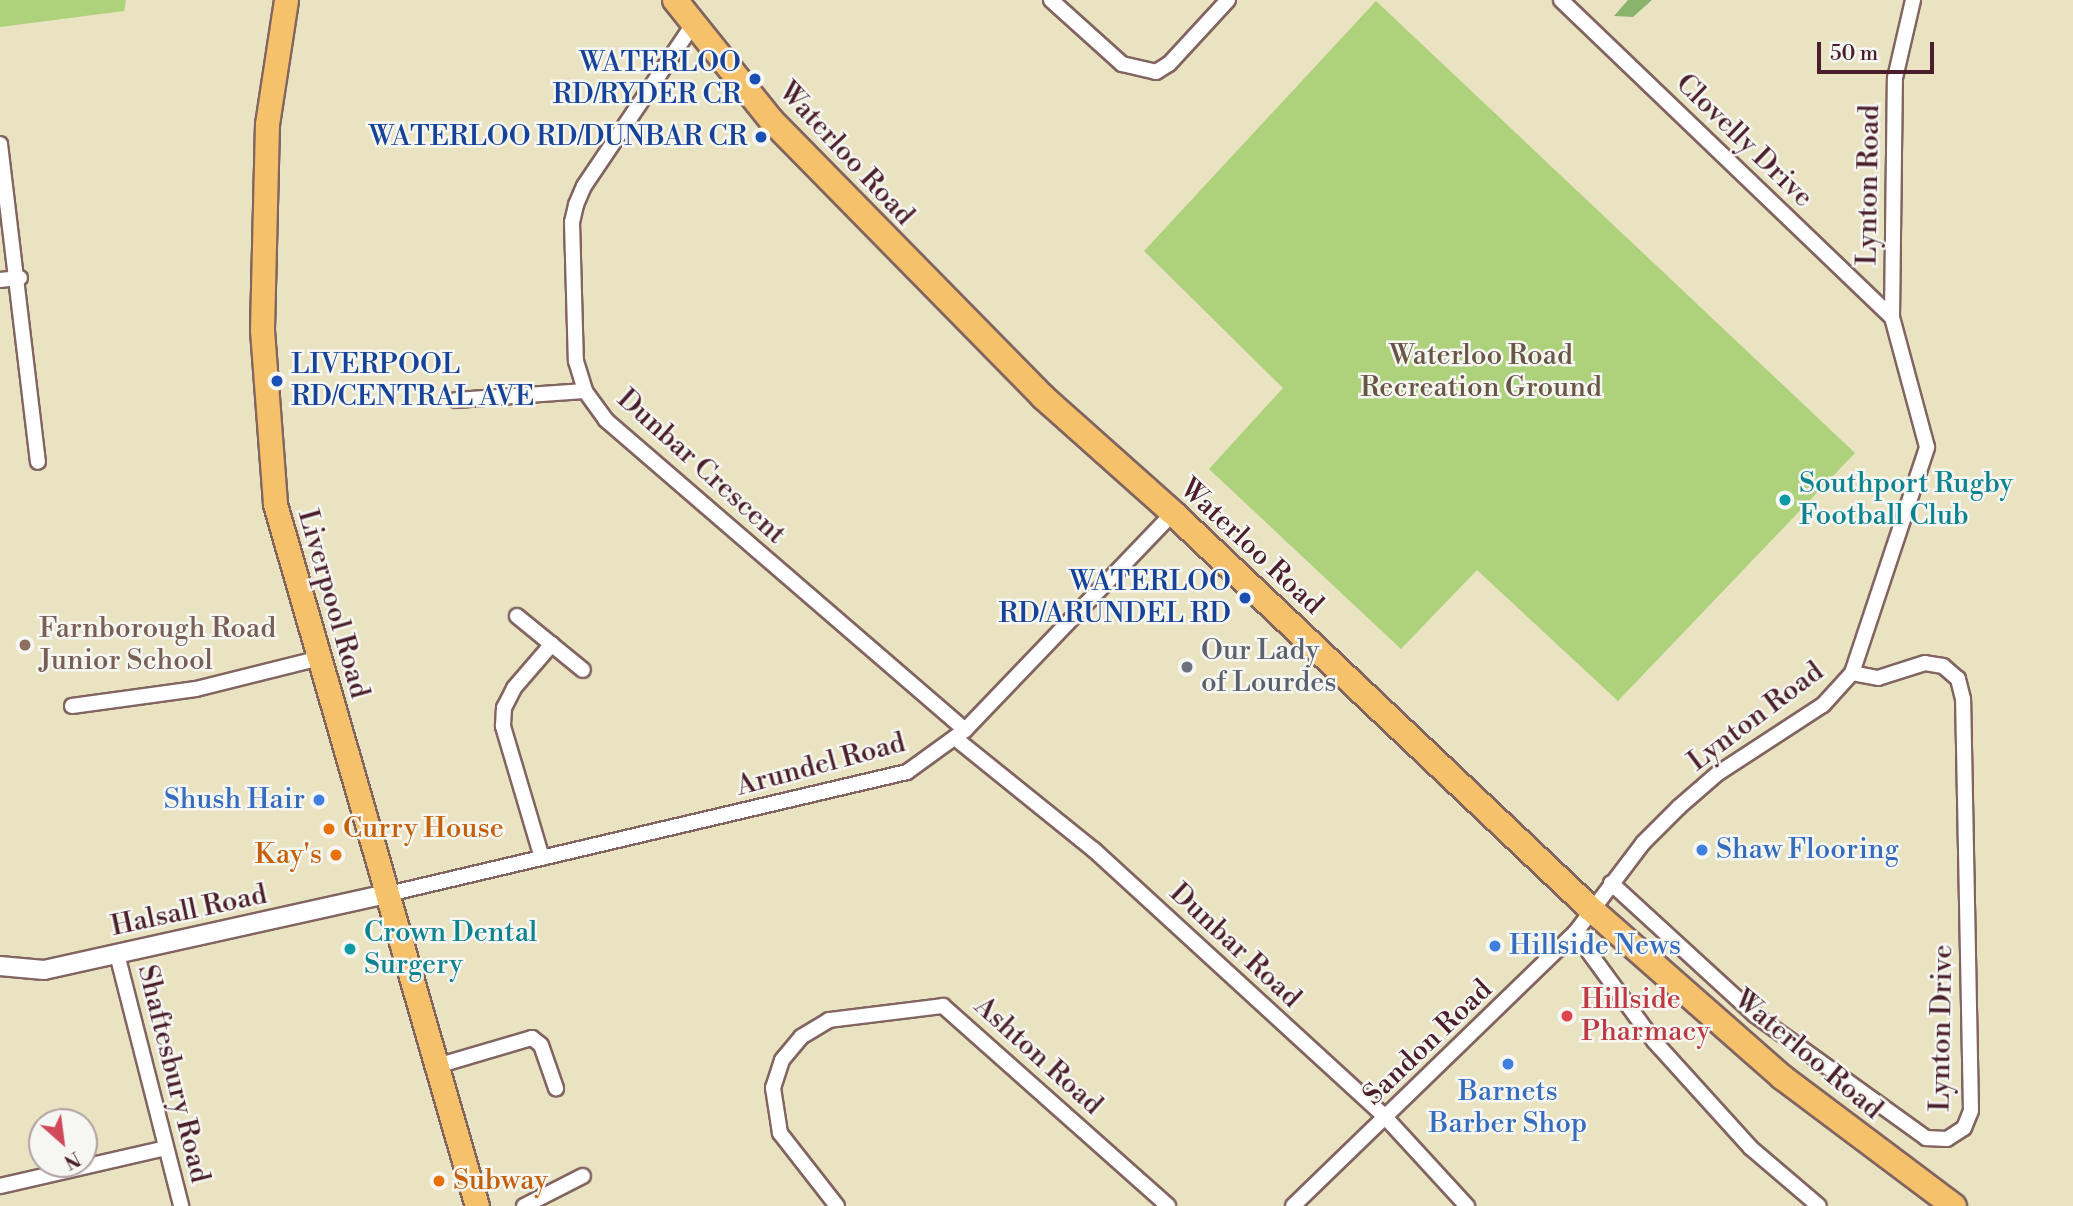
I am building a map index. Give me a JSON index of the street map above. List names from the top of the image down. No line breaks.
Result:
{"streets":{"highway":["Waterloo Road"],"main road":["Liverpool Road"],"street":["Clovelly Drive","Lynton Road","Dunbar Crescent","Arundel Road","Halsall Road","Dunbar Road","Lynton Drive","Sandon Road","Ashton Road","Shaftesbury Road"]},"crossings":[["Clovelly Drive","Lynton Road"],["Waterloo Road","Lynton Road"],["Waterloo Road","Dunbar Crescent"],["Waterloo Road","Arundel Road"],["Waterloo Road","Sandon Road"],["Lynton Road","Lynton Drive"],["Lynton Road","Sandon Road"],["Dunbar Crescent","Arundel Road"],["Dunbar Crescent","Dunbar Road"],["Liverpool Road","Arundel Road"],["Liverpool Road","Halsall Road"],["Arundel Road","Halsall Road"],["Arundel Road","Dunbar Road"],["Halsall Road","Shaftesbury Road"],["Dunbar Road","Sandon Road"]],"parks":["Waterloo Road Recreation Ground"],"places":["WATERLOO RD/RYDER CR","WATERLOO RD/DUNBAR CR","LIVERPOOL RD/CENTRAL AVE","Southport Rugby Football Club","WATERLOO RD/ARUNDEL RD","Farnborough Road Junior School","Our Lady of Lourdes","Shush Hair","Curry House","Shaw Flooring","Kay's","Hillside News","Crown Dental Surgery","Hillside Pharmacy","Barnets Barber Shop","Subway"],"scale_bar":"50 m","north":"bottom right"}
